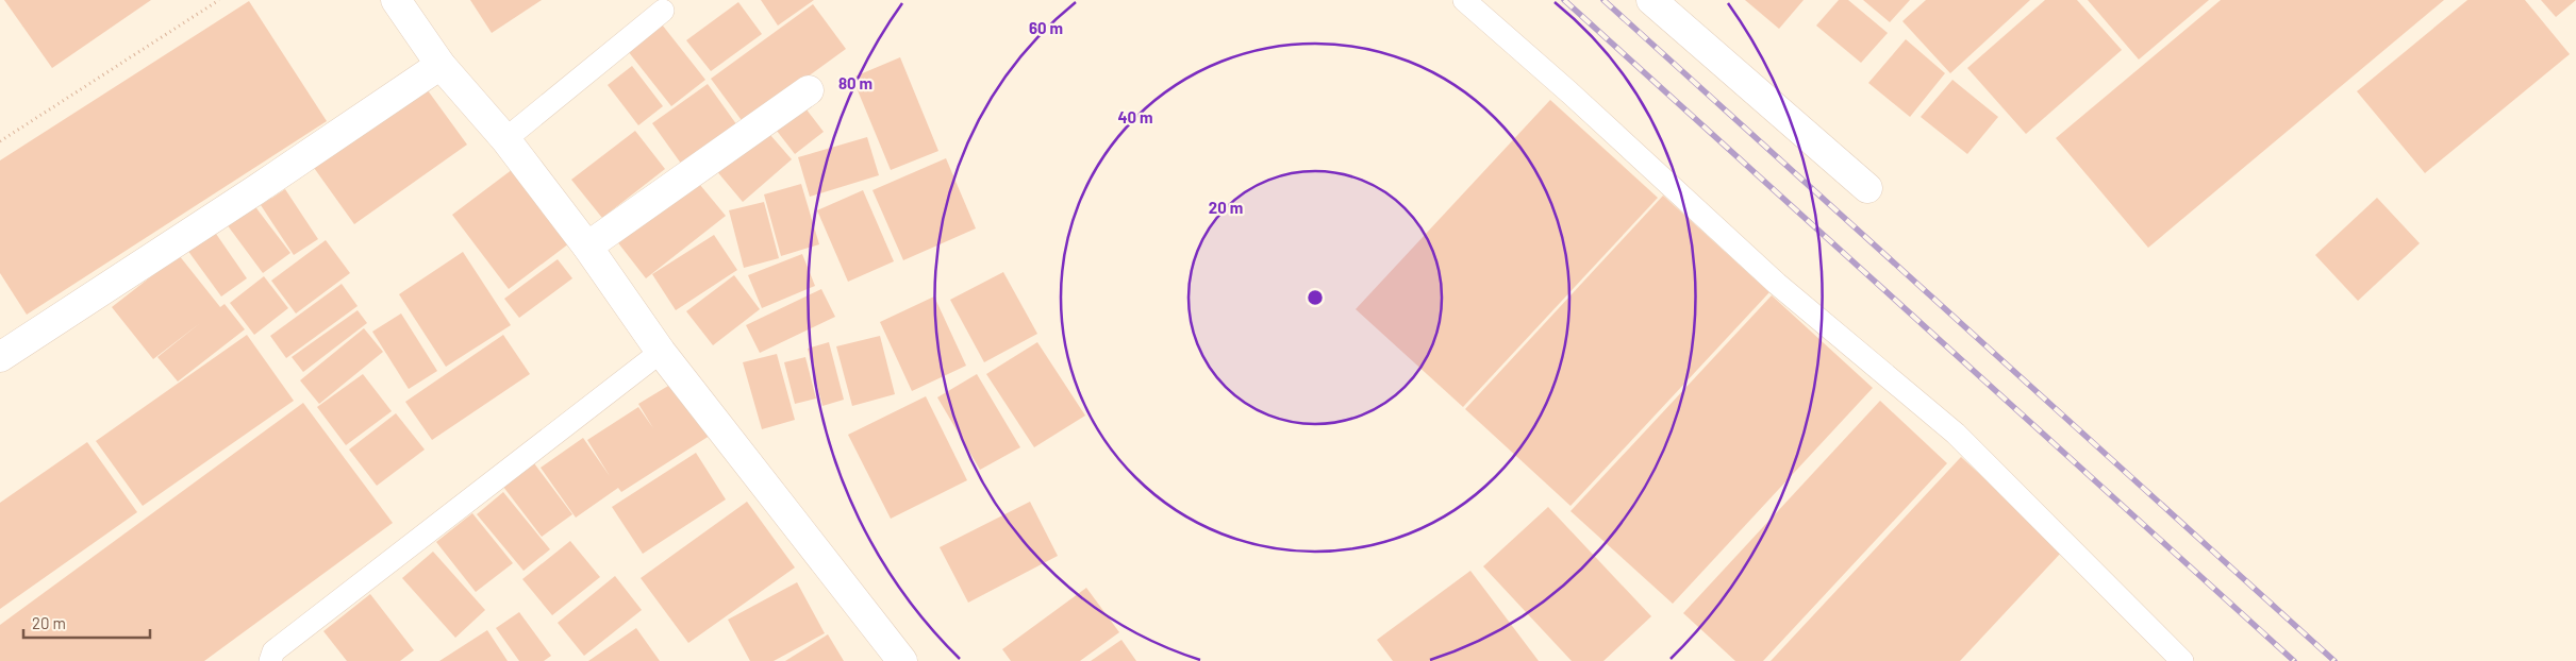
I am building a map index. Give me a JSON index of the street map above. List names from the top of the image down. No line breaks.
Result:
{"scale_bar":"20 m","rings":["60 m","80 m","40 m","20 m"]}
